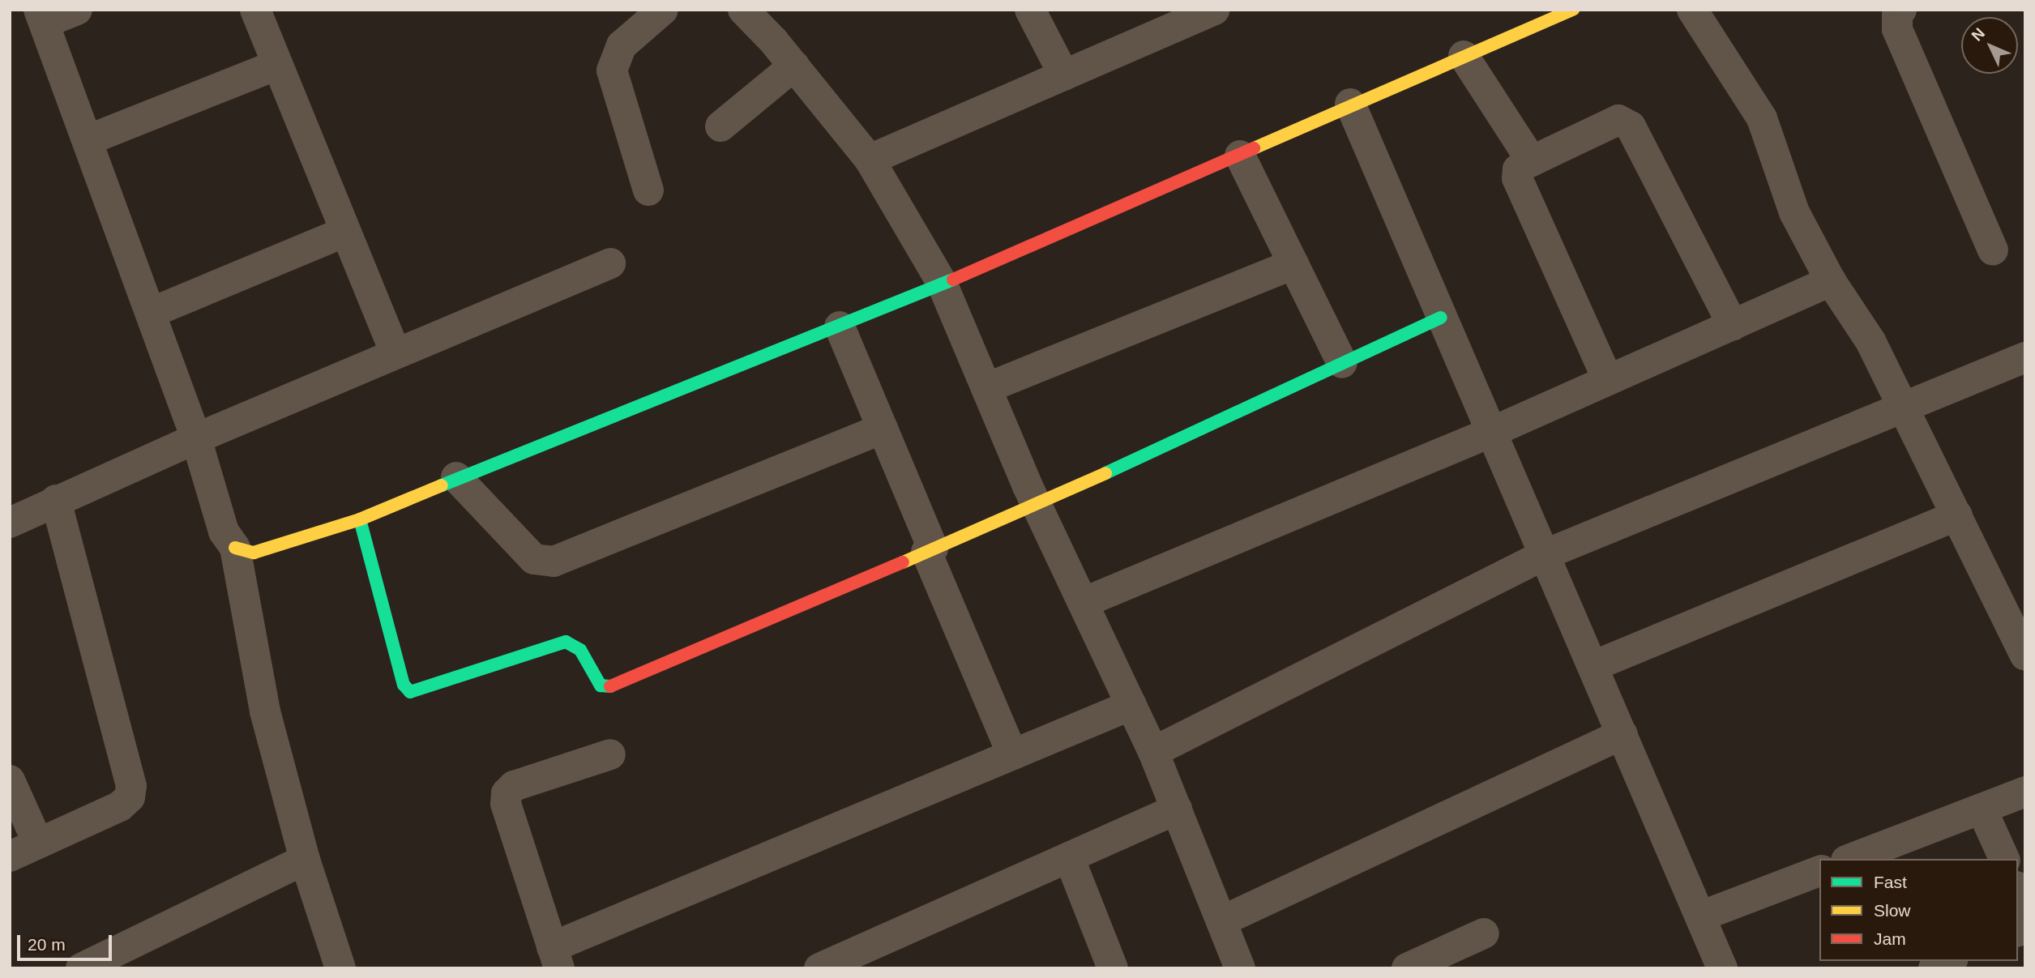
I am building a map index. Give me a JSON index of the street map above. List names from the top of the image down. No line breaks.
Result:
{"legend":["Fast","Slow","Jam"],"scale_bar":"20 m","north":"top left"}
